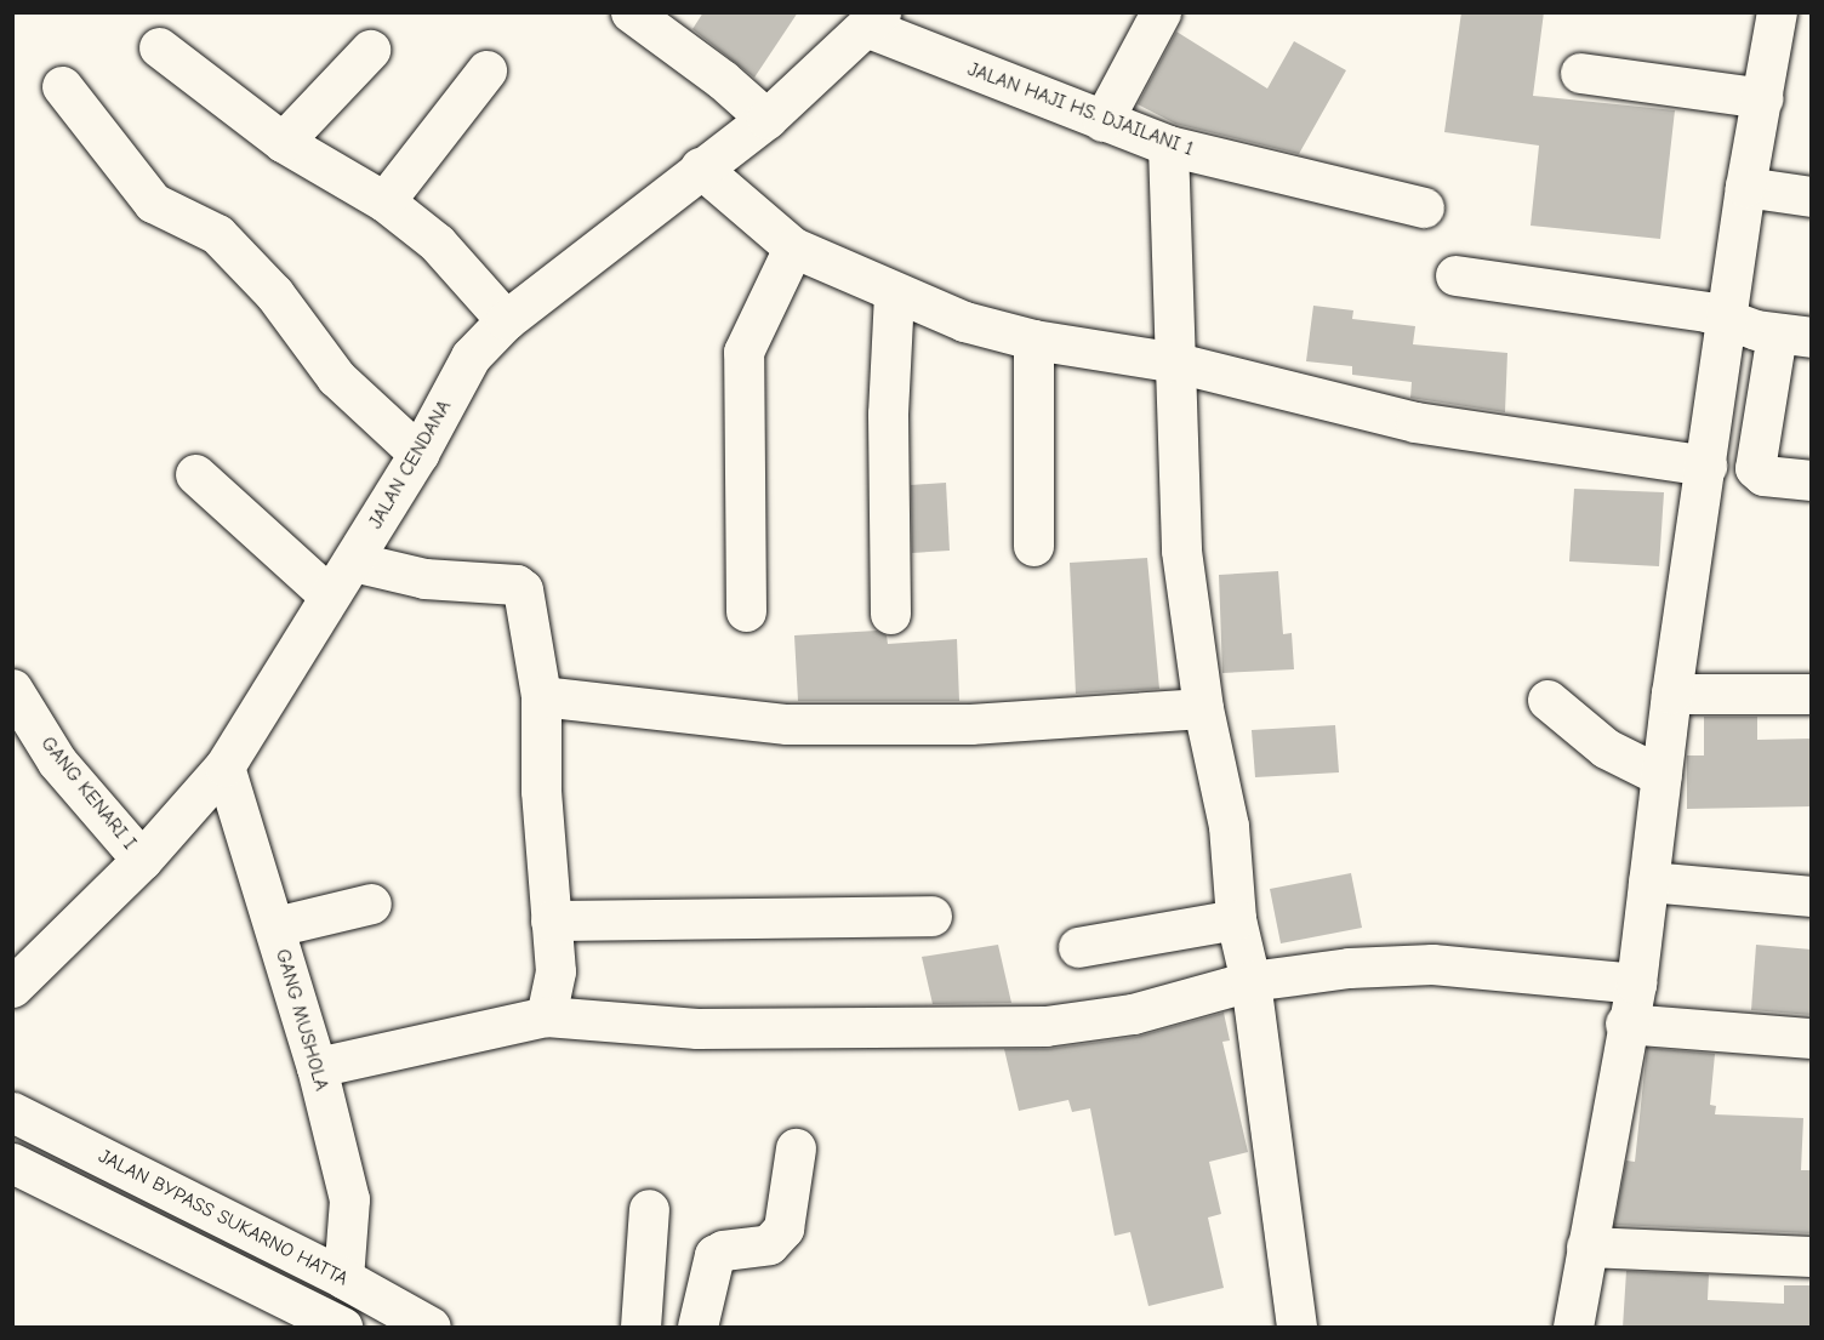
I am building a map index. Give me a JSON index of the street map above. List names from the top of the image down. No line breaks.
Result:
{"streets":{"main road":["JALAN HAJI HS. DJAILANI 1","JALAN CENDANA","GANG KENARI I","GANG MUSHOLA","JALAN BYPASS SUKARNO HATTA"]},"crossings":[["JALAN HAJI HS. DJAILANI 1","JALAN CENDANA"],["JALAN CENDANA","GANG KENARI I"],["JALAN CENDANA","GANG MUSHOLA"],["GANG MUSHOLA","JALAN BYPASS SUKARNO HATTA"]]}
